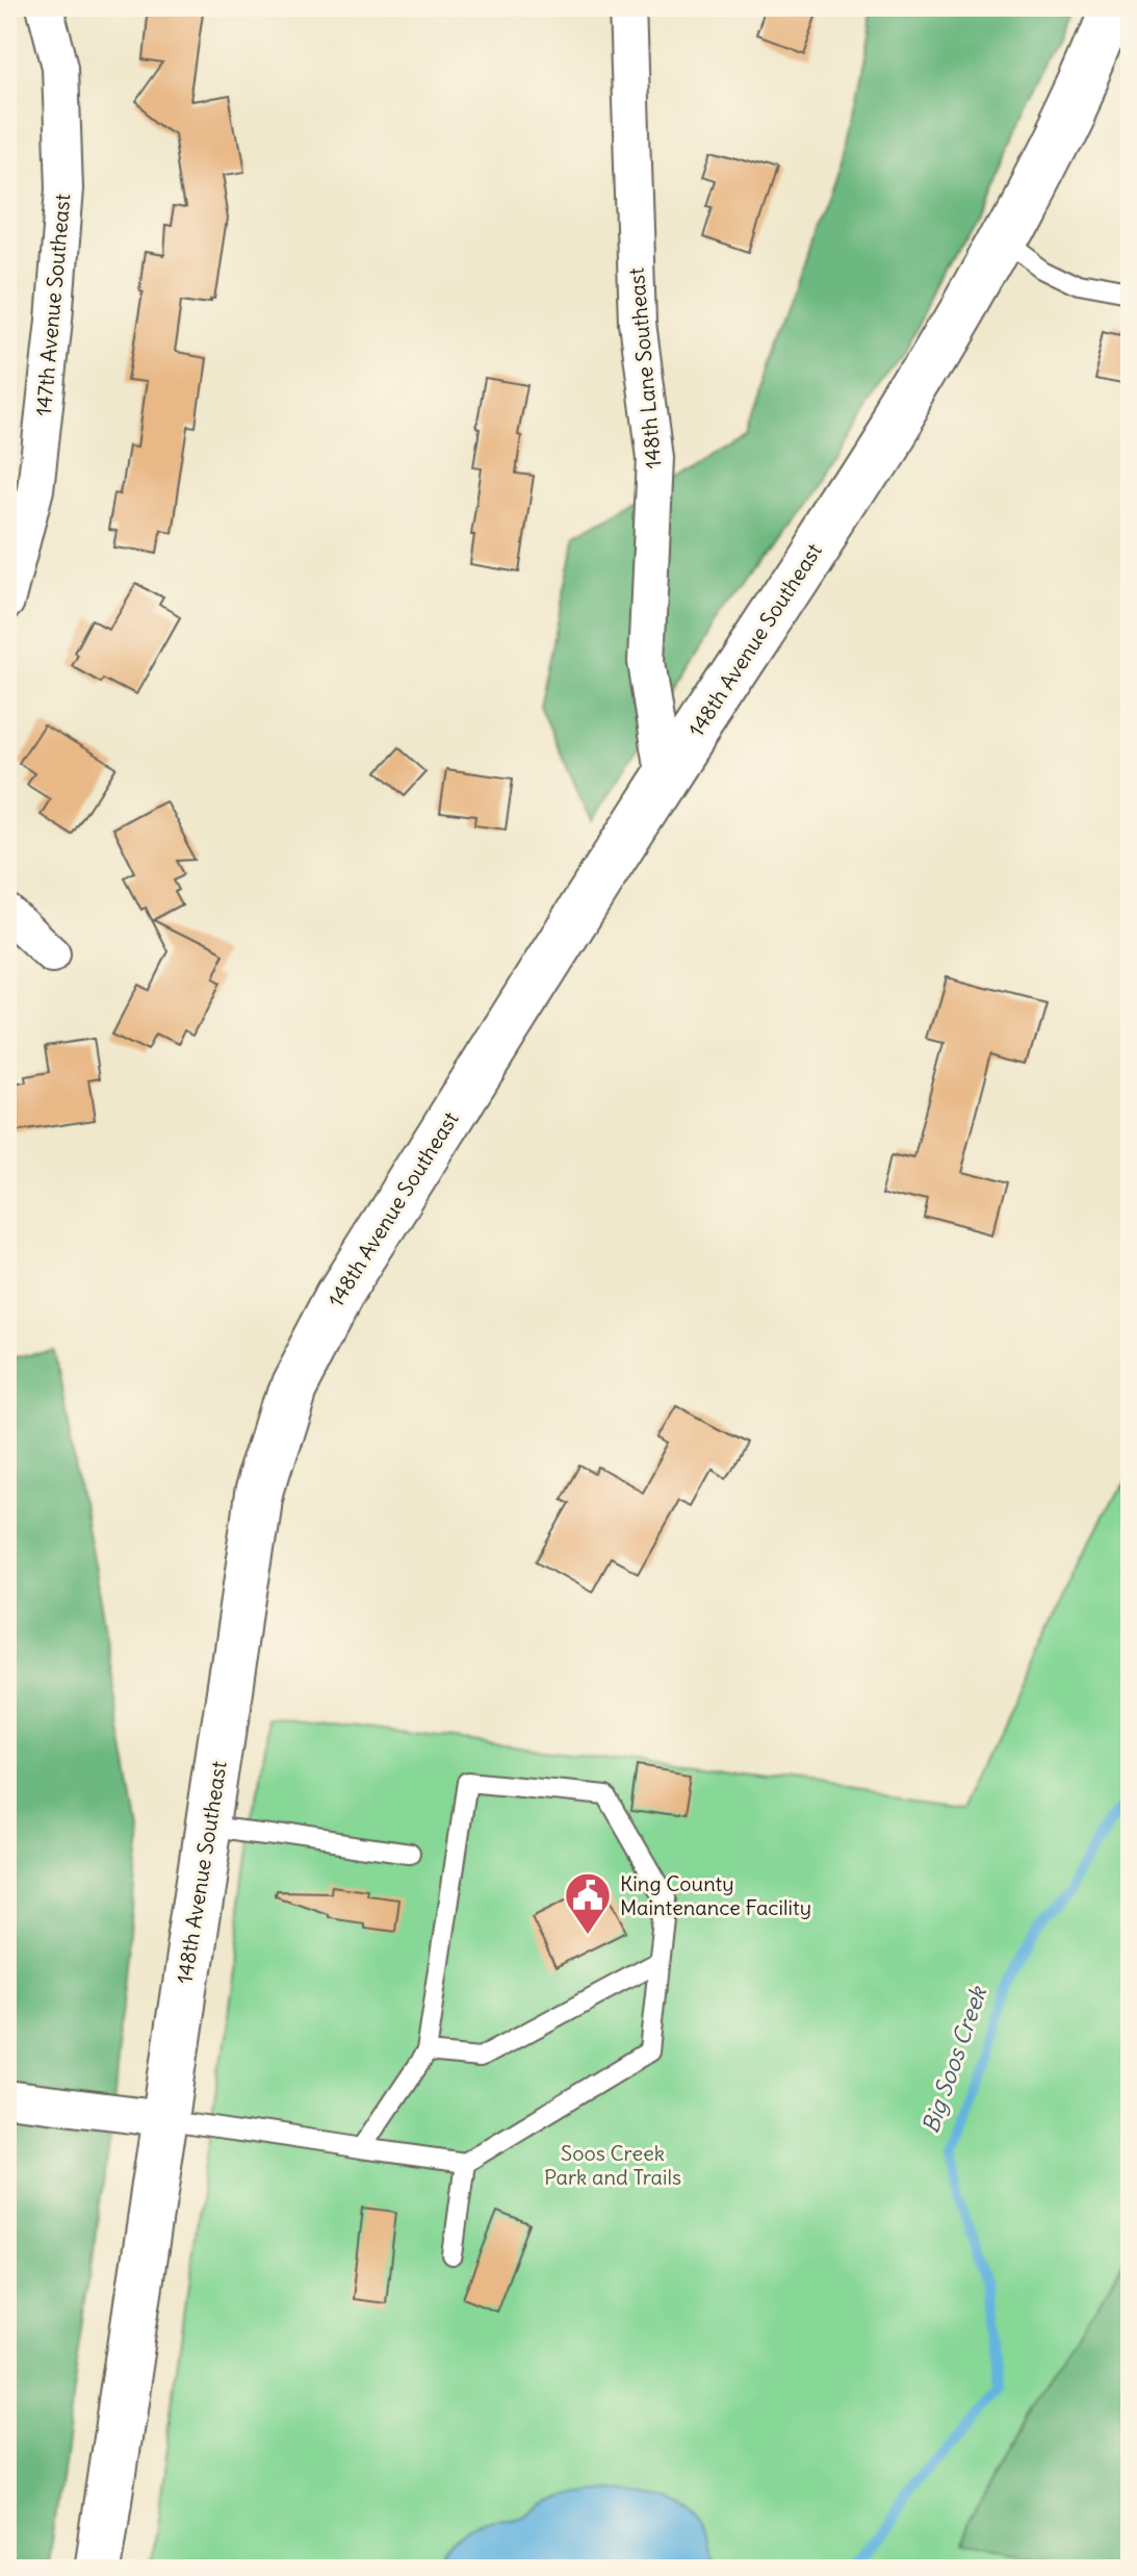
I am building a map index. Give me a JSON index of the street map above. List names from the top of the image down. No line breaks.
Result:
{"streets":{"street":["147th Avenue Southeast","148th Lane Southeast","148th Avenue Southeast"]},"crossings":[["148th Lane Southeast","148th Avenue Southeast"]],"water":["Big Soos Creek"],"parks":["Soos Creek Park and Trails"],"places":{"public building":["King County Maintenance Facility"]}}
